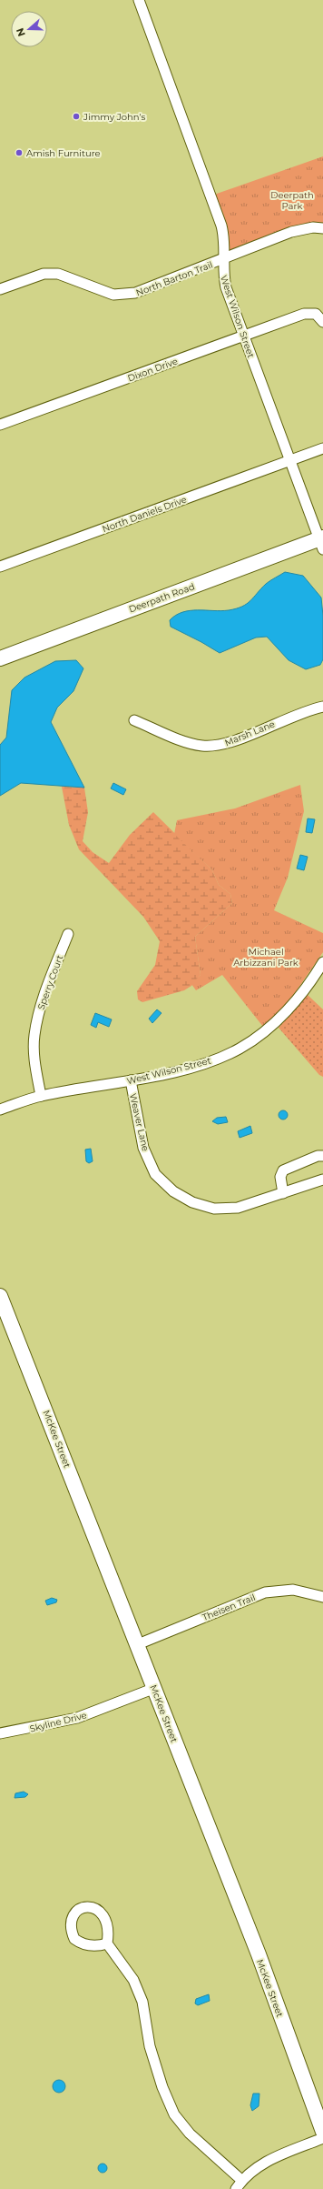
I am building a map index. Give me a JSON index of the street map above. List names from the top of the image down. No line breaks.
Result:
{"streets":{"street":["North Barton Trail","West Wilson Street","Dixon Drive","North Daniels Drive","Deerpath Road","Marsh Lane","Sperry Court","Weaver Lane","McKee Street","Theisen Trail","Skyline Drive"]},"crossings":[["North Barton Trail","West Wilson Street"],["West Wilson Street","Dixon Drive"],["West Wilson Street","North Daniels Drive"],["West Wilson Street","Deerpath Road"],["West Wilson Street","Sperry Court"],["West Wilson Street","Weaver Lane"],["McKee Street","Theisen Trail"],["McKee Street","Skyline Drive"]],"parks":["Deerpath Park","Michael Arbizzani Park"],"places":["Jimmy John's","Amish Furniture"],"north":"left"}
